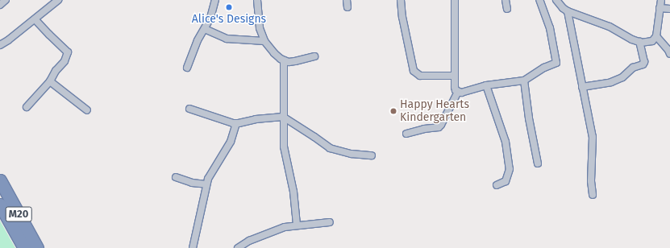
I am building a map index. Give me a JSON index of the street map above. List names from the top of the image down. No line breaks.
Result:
{"streets":{"highway":["M20"]},"places":["Alice's Designs","Happy Hearts Kindergarten"]}
